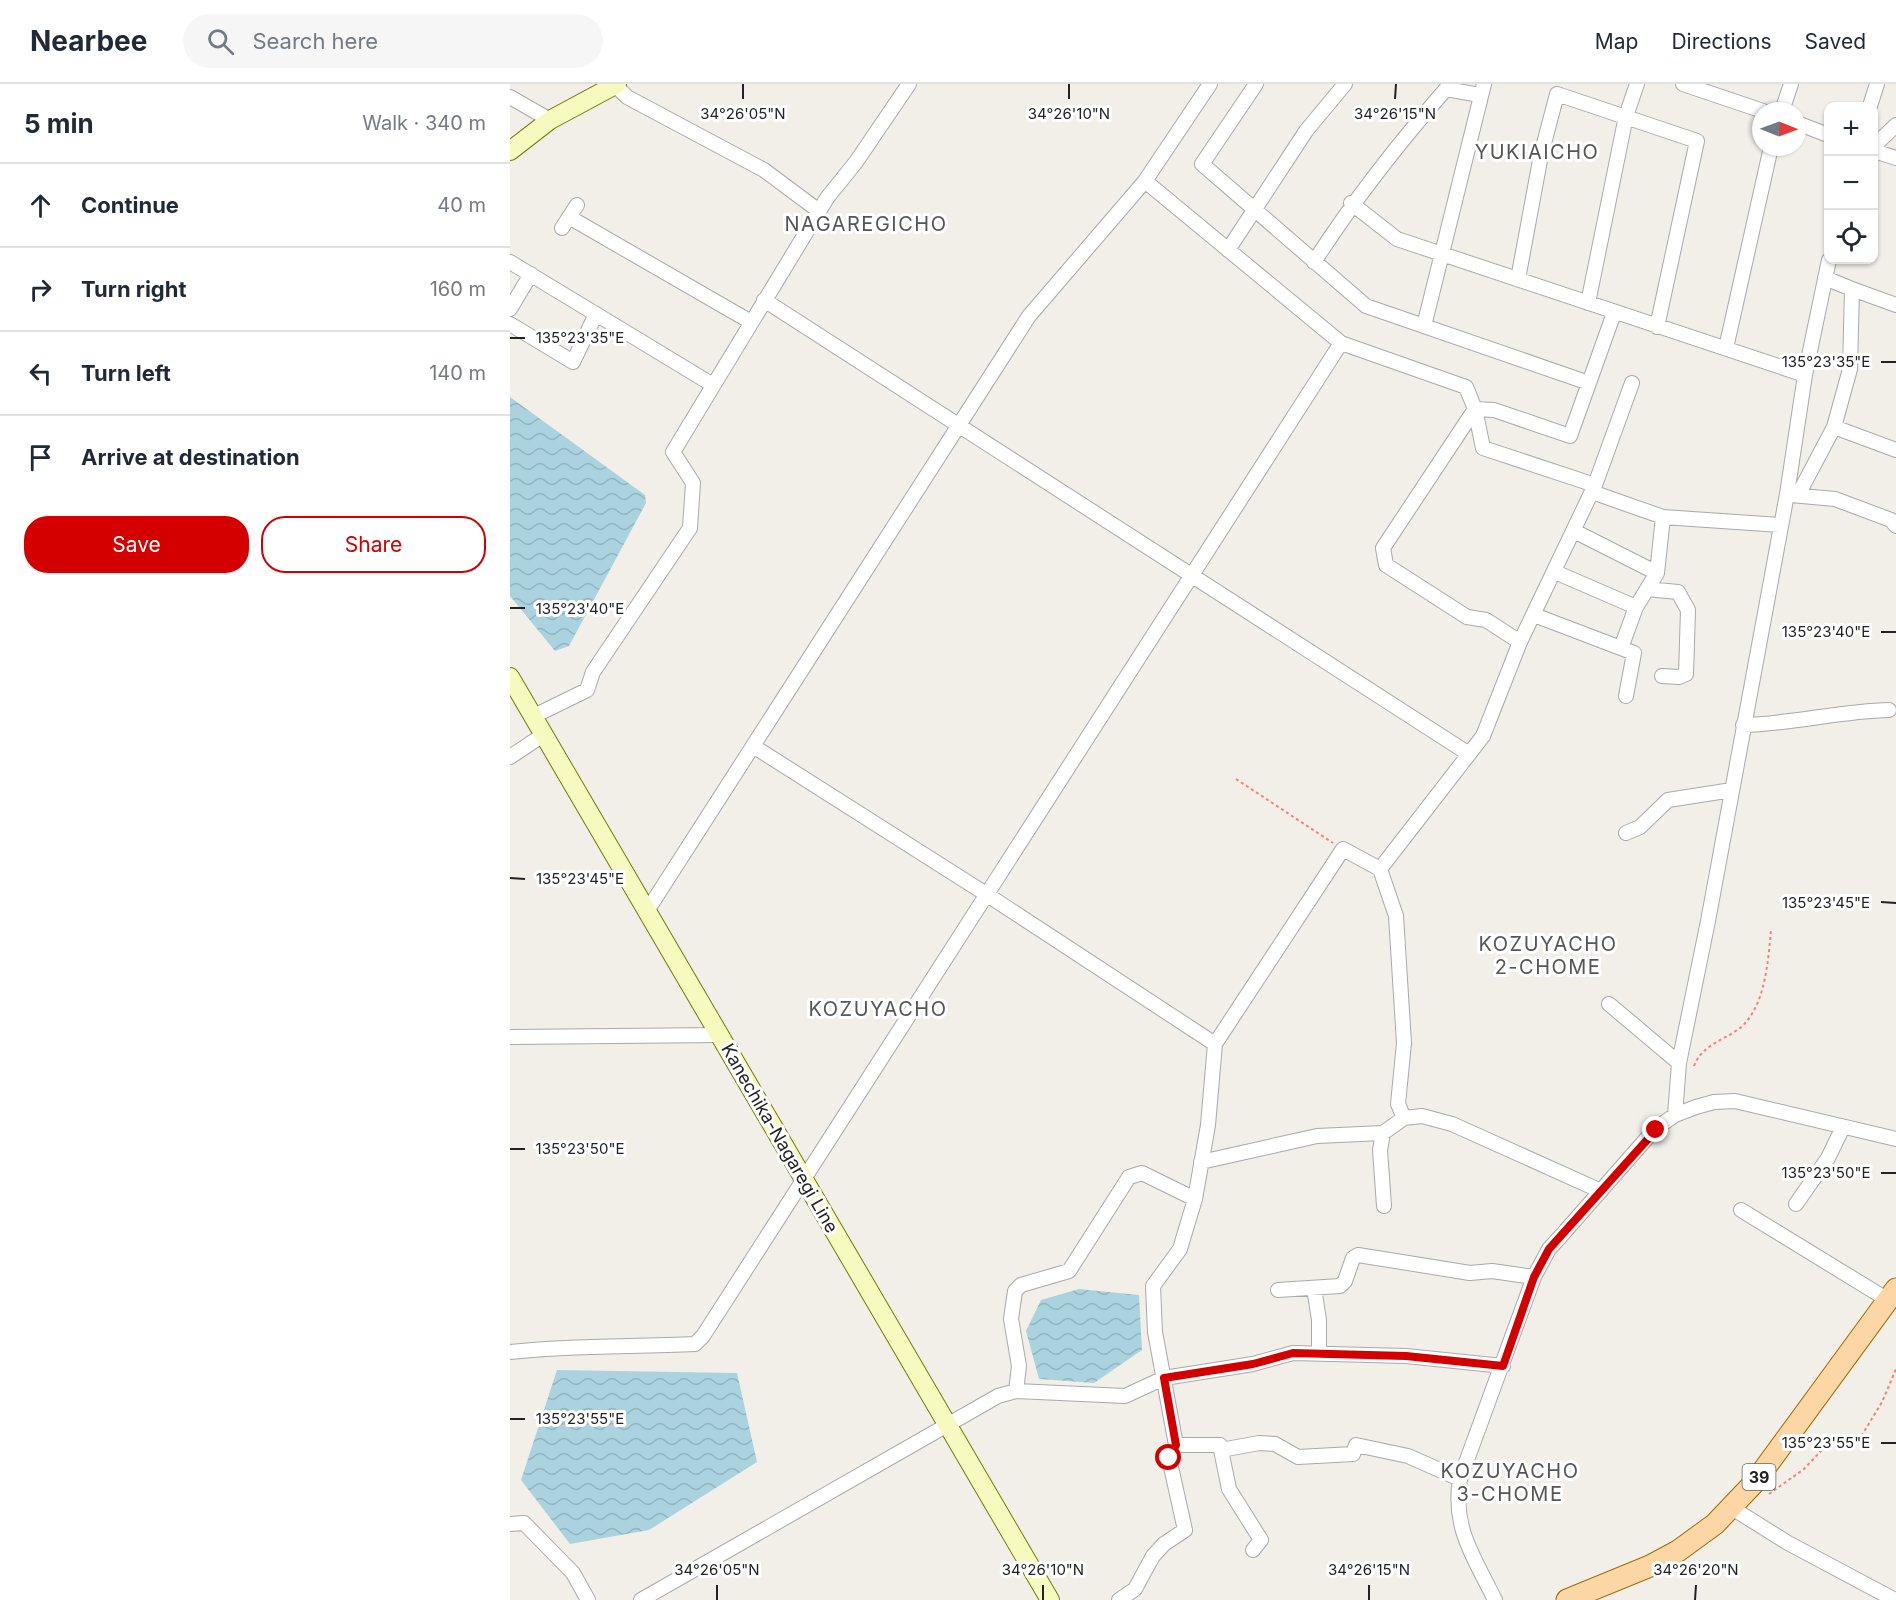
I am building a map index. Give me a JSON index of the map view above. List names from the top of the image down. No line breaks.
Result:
{"streets":{"main road":["39"],"street":["Kanechika-Nagaregi Line"]},"districts":["YUKIAICHO","NAGAREGICHO","KOZUYACHO 2-CHOME","KOZUYACHO","KOZUYACHO 3-CHOME"],"north":"right","page":{"header":"Nearbee","search":"Search here","nav":["Map","Directions","Saved"],"heading":["5 min","Walk · 340 m"],"map_buttons":["+","−"],"list":[["Continue","40 m"],["Turn right","160 m"],["Turn left","140 m"],"Arrive at destination"],"buttons":["Save","Share"]},"coordinates":["34°26'05\"N","34°26'10\"N","34°26'15\"N","135°23'35\"E","135°23'40\"E","135°23'45\"E","135°23'50\"E","135°23'55\"E","34°26'20\"N"]}
